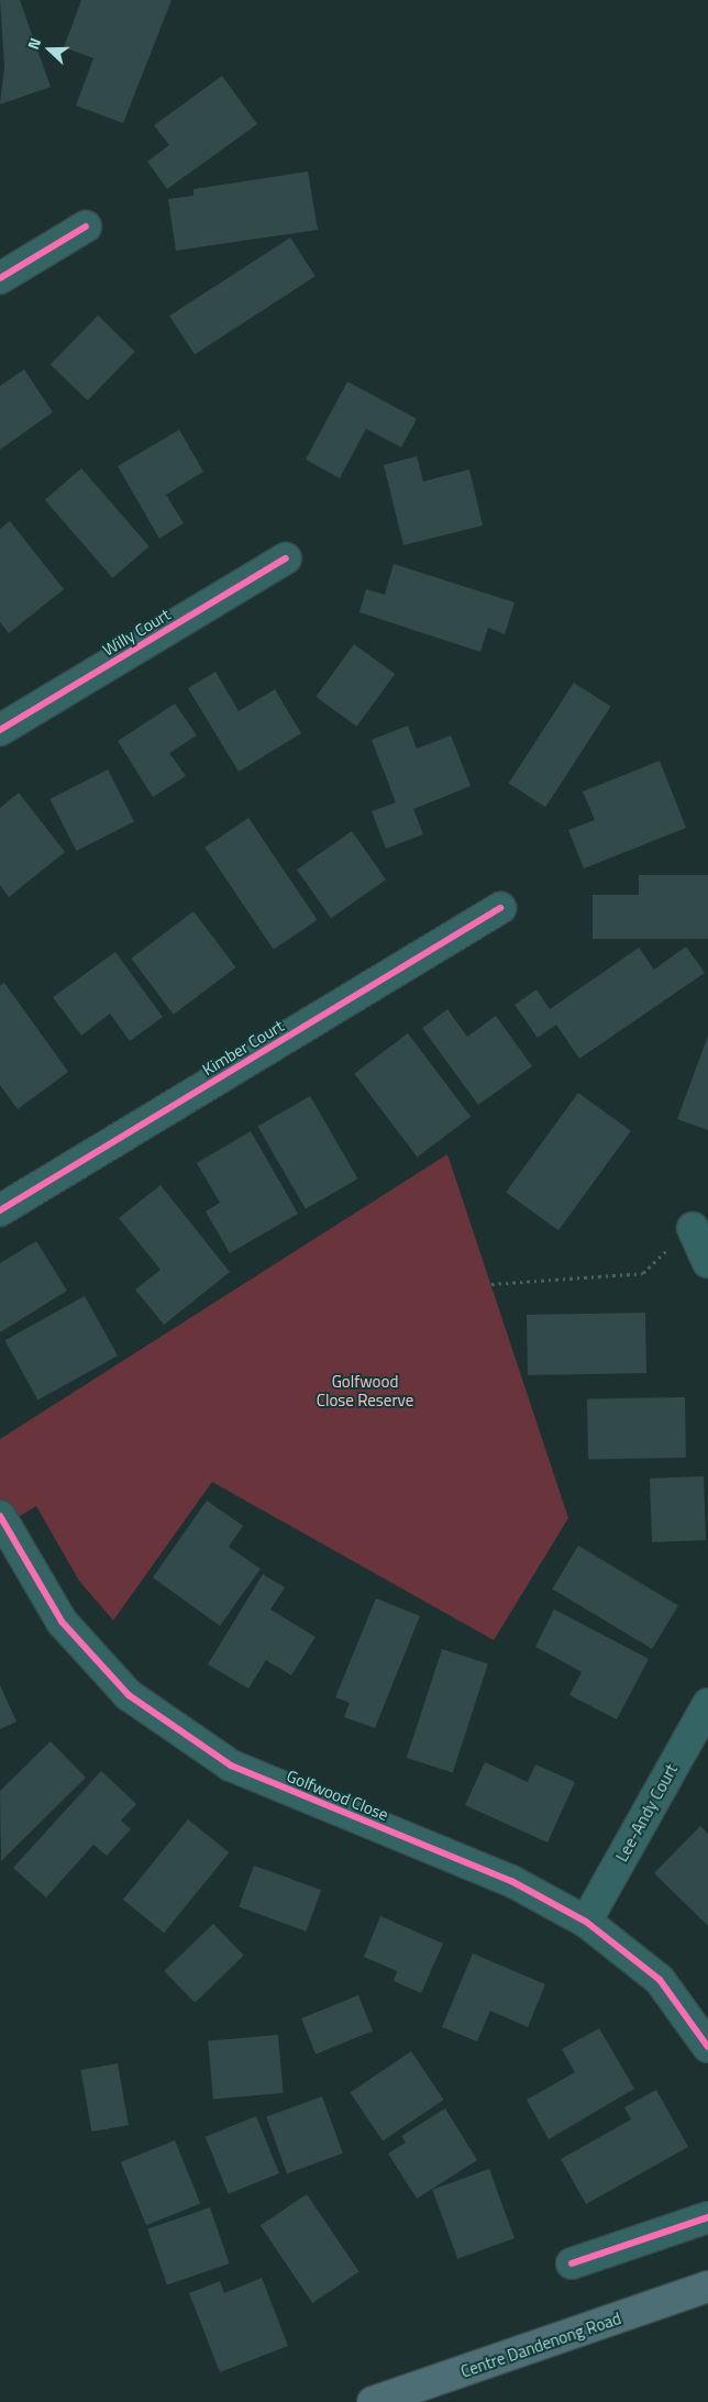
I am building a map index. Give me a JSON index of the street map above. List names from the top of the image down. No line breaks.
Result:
{"streets":{"main road":["Centre Dandenong Road"],"street":["Willy Court","Kimber Court","Golfwood Close","Lee-Andy Court"]},"crossings":[["Golfwood Close","Lee-Andy Court"]],"parks":["Golfwood Close Reserve"],"north":"left"}
